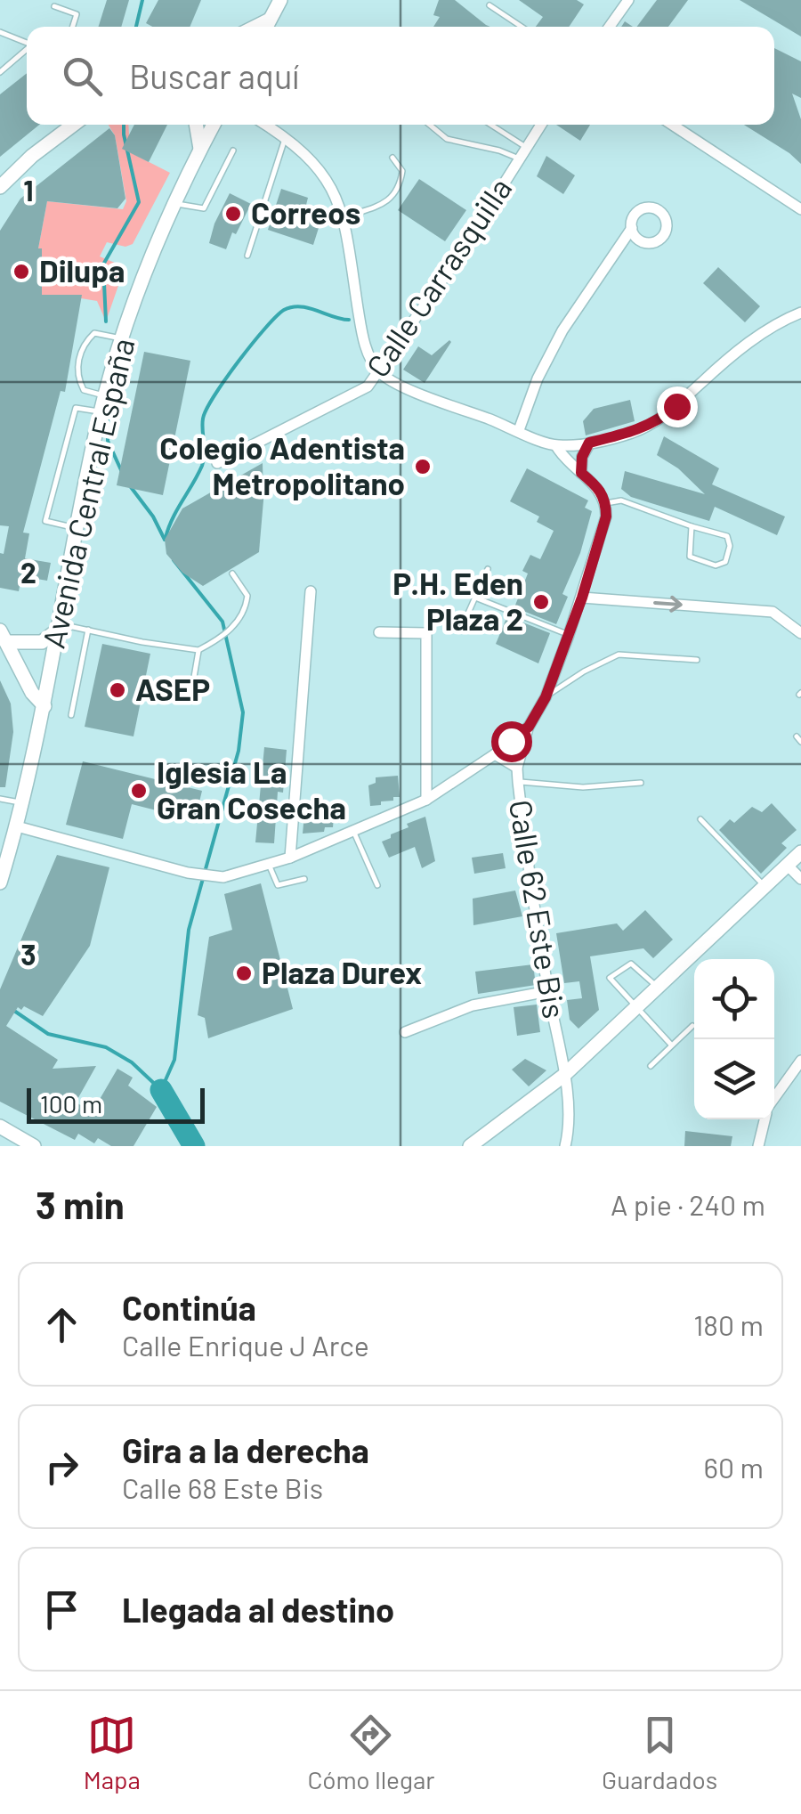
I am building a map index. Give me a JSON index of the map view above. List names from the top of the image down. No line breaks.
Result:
{"streets":{"main road":["Avenida Central España"],"street":["Calle Carrasquilla","Calle 62 Este Bis"]},"places":["Correos","Dilupa","Colegio Adentista Metropolitano","P.H. Eden Plaza 2","ASEP","Iglesia La Gran Cosecha","Plaza Durex"],"scale_bar":"100 m","page":{"search":"Buscar aquí","scale":"100 m","heading":["3 min","A pie · 240 m"],"list":[["Continúa","Calle Enrique J Arce","180 m"],["Gira a la derecha","Calle 68 Este Bis","60 m"],"Llegada al destino"],"nav":["Mapa","Cómo llegar","Guardados"]},"grid":{"rows":["1","2","3"]}}
